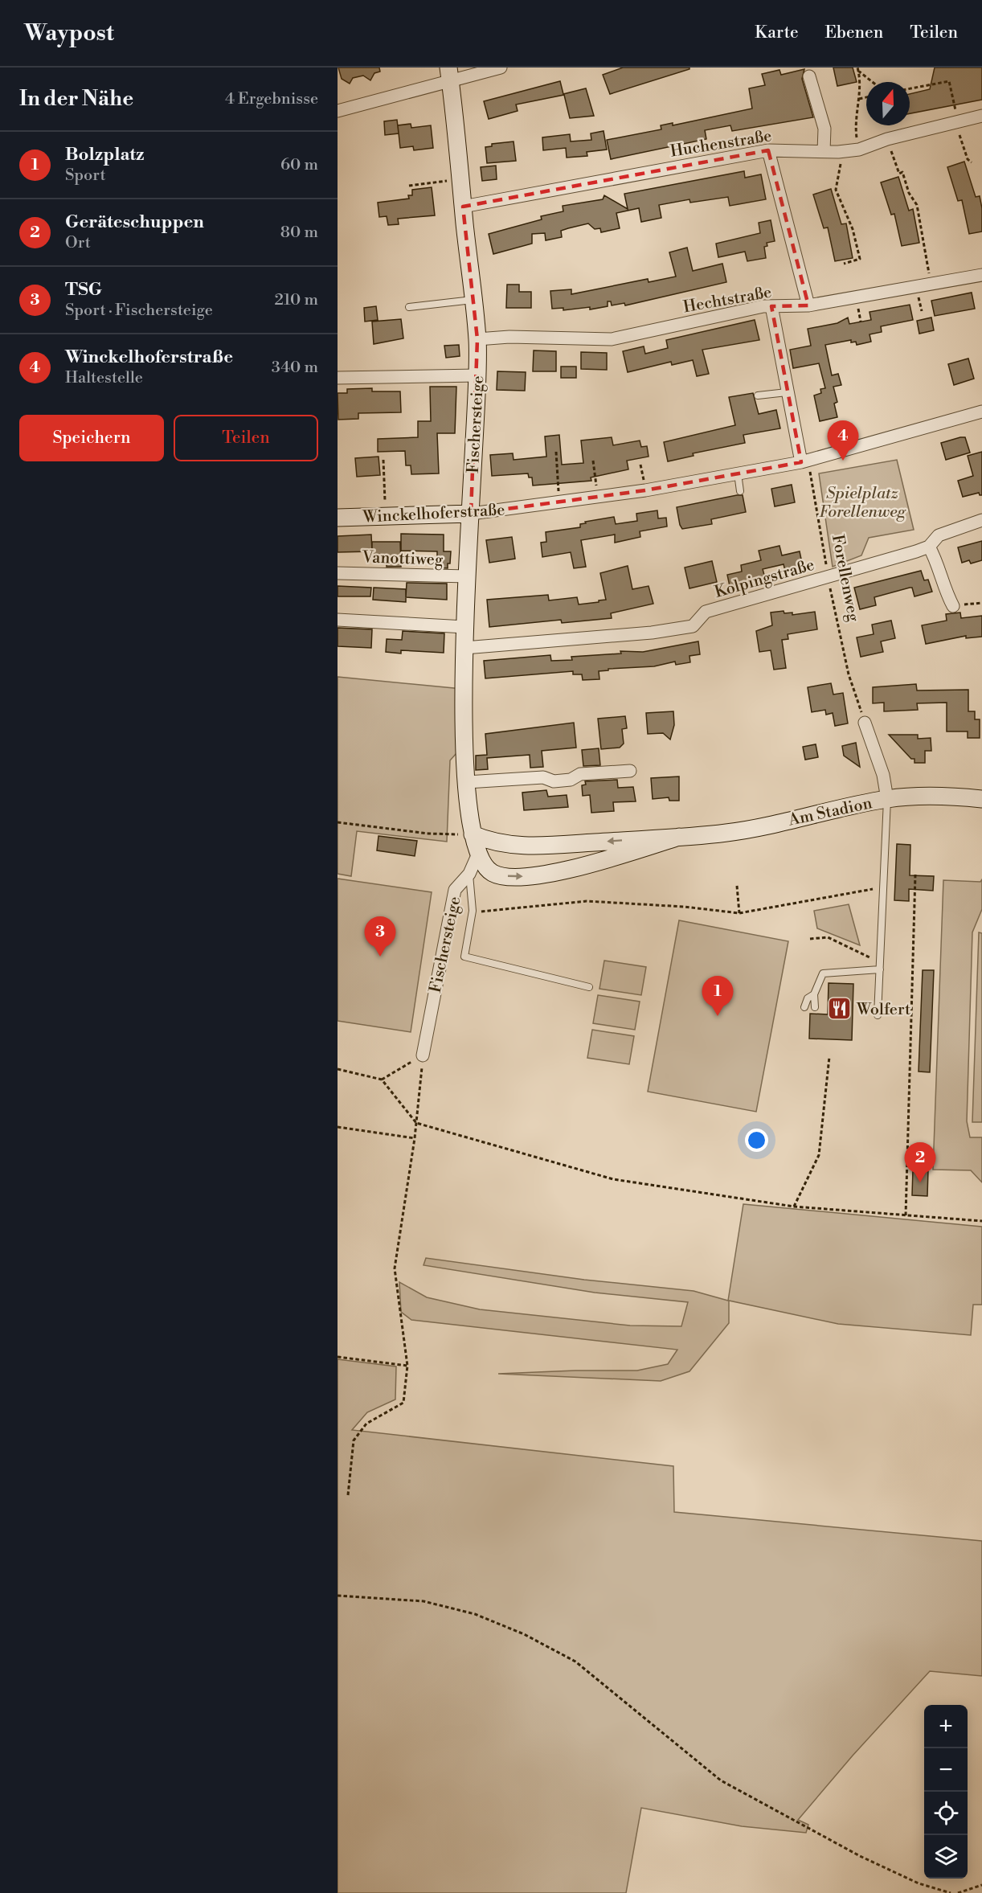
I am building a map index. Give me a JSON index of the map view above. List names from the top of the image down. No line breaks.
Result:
{"streets":{"street":["Huchenstraße","Hechtstraße","Fischersteige","Winckelhoferstraße","Vanottiweg","Kolpingstraße","Am Stadion"],"path":["Forellenweg"]},"crossings":[["Huchenstraße","Fischersteige"],["Hechtstraße","Fischersteige"],["Fischersteige","Winckelhoferstraße"],["Fischersteige","Vanottiweg"],["Fischersteige","Kolpingstraße"],["Fischersteige","Am Stadion"],["Winckelhoferstraße","Forellenweg"],["Kolpingstraße","Forellenweg"]],"parks":["Spielplatz Forellenweg"],"places":{"restaurant":["Wolfert"]},"north":"top","page":{"header":"Waypost","nav":["Karte","Ebenen","Teilen"],"heading":["In der Nähe","4 Ergebnisse"],"list":[{"mark":"1","name":"Bolzplatz","note":"Sport","value":"60 m"},{"mark":"2","name":"Geräteschuppen","note":"Ort","value":"80 m"},{"mark":"3","name":"TSG","note":"Sport · Fischersteige","value":"210 m"},{"mark":"4","name":"Winckelhoferstraße","note":"Haltestelle","value":"340 m"}],"buttons":["Speichern","Teilen"],"pins":["4","3","1","2"],"map_buttons":["+","−"]}}
